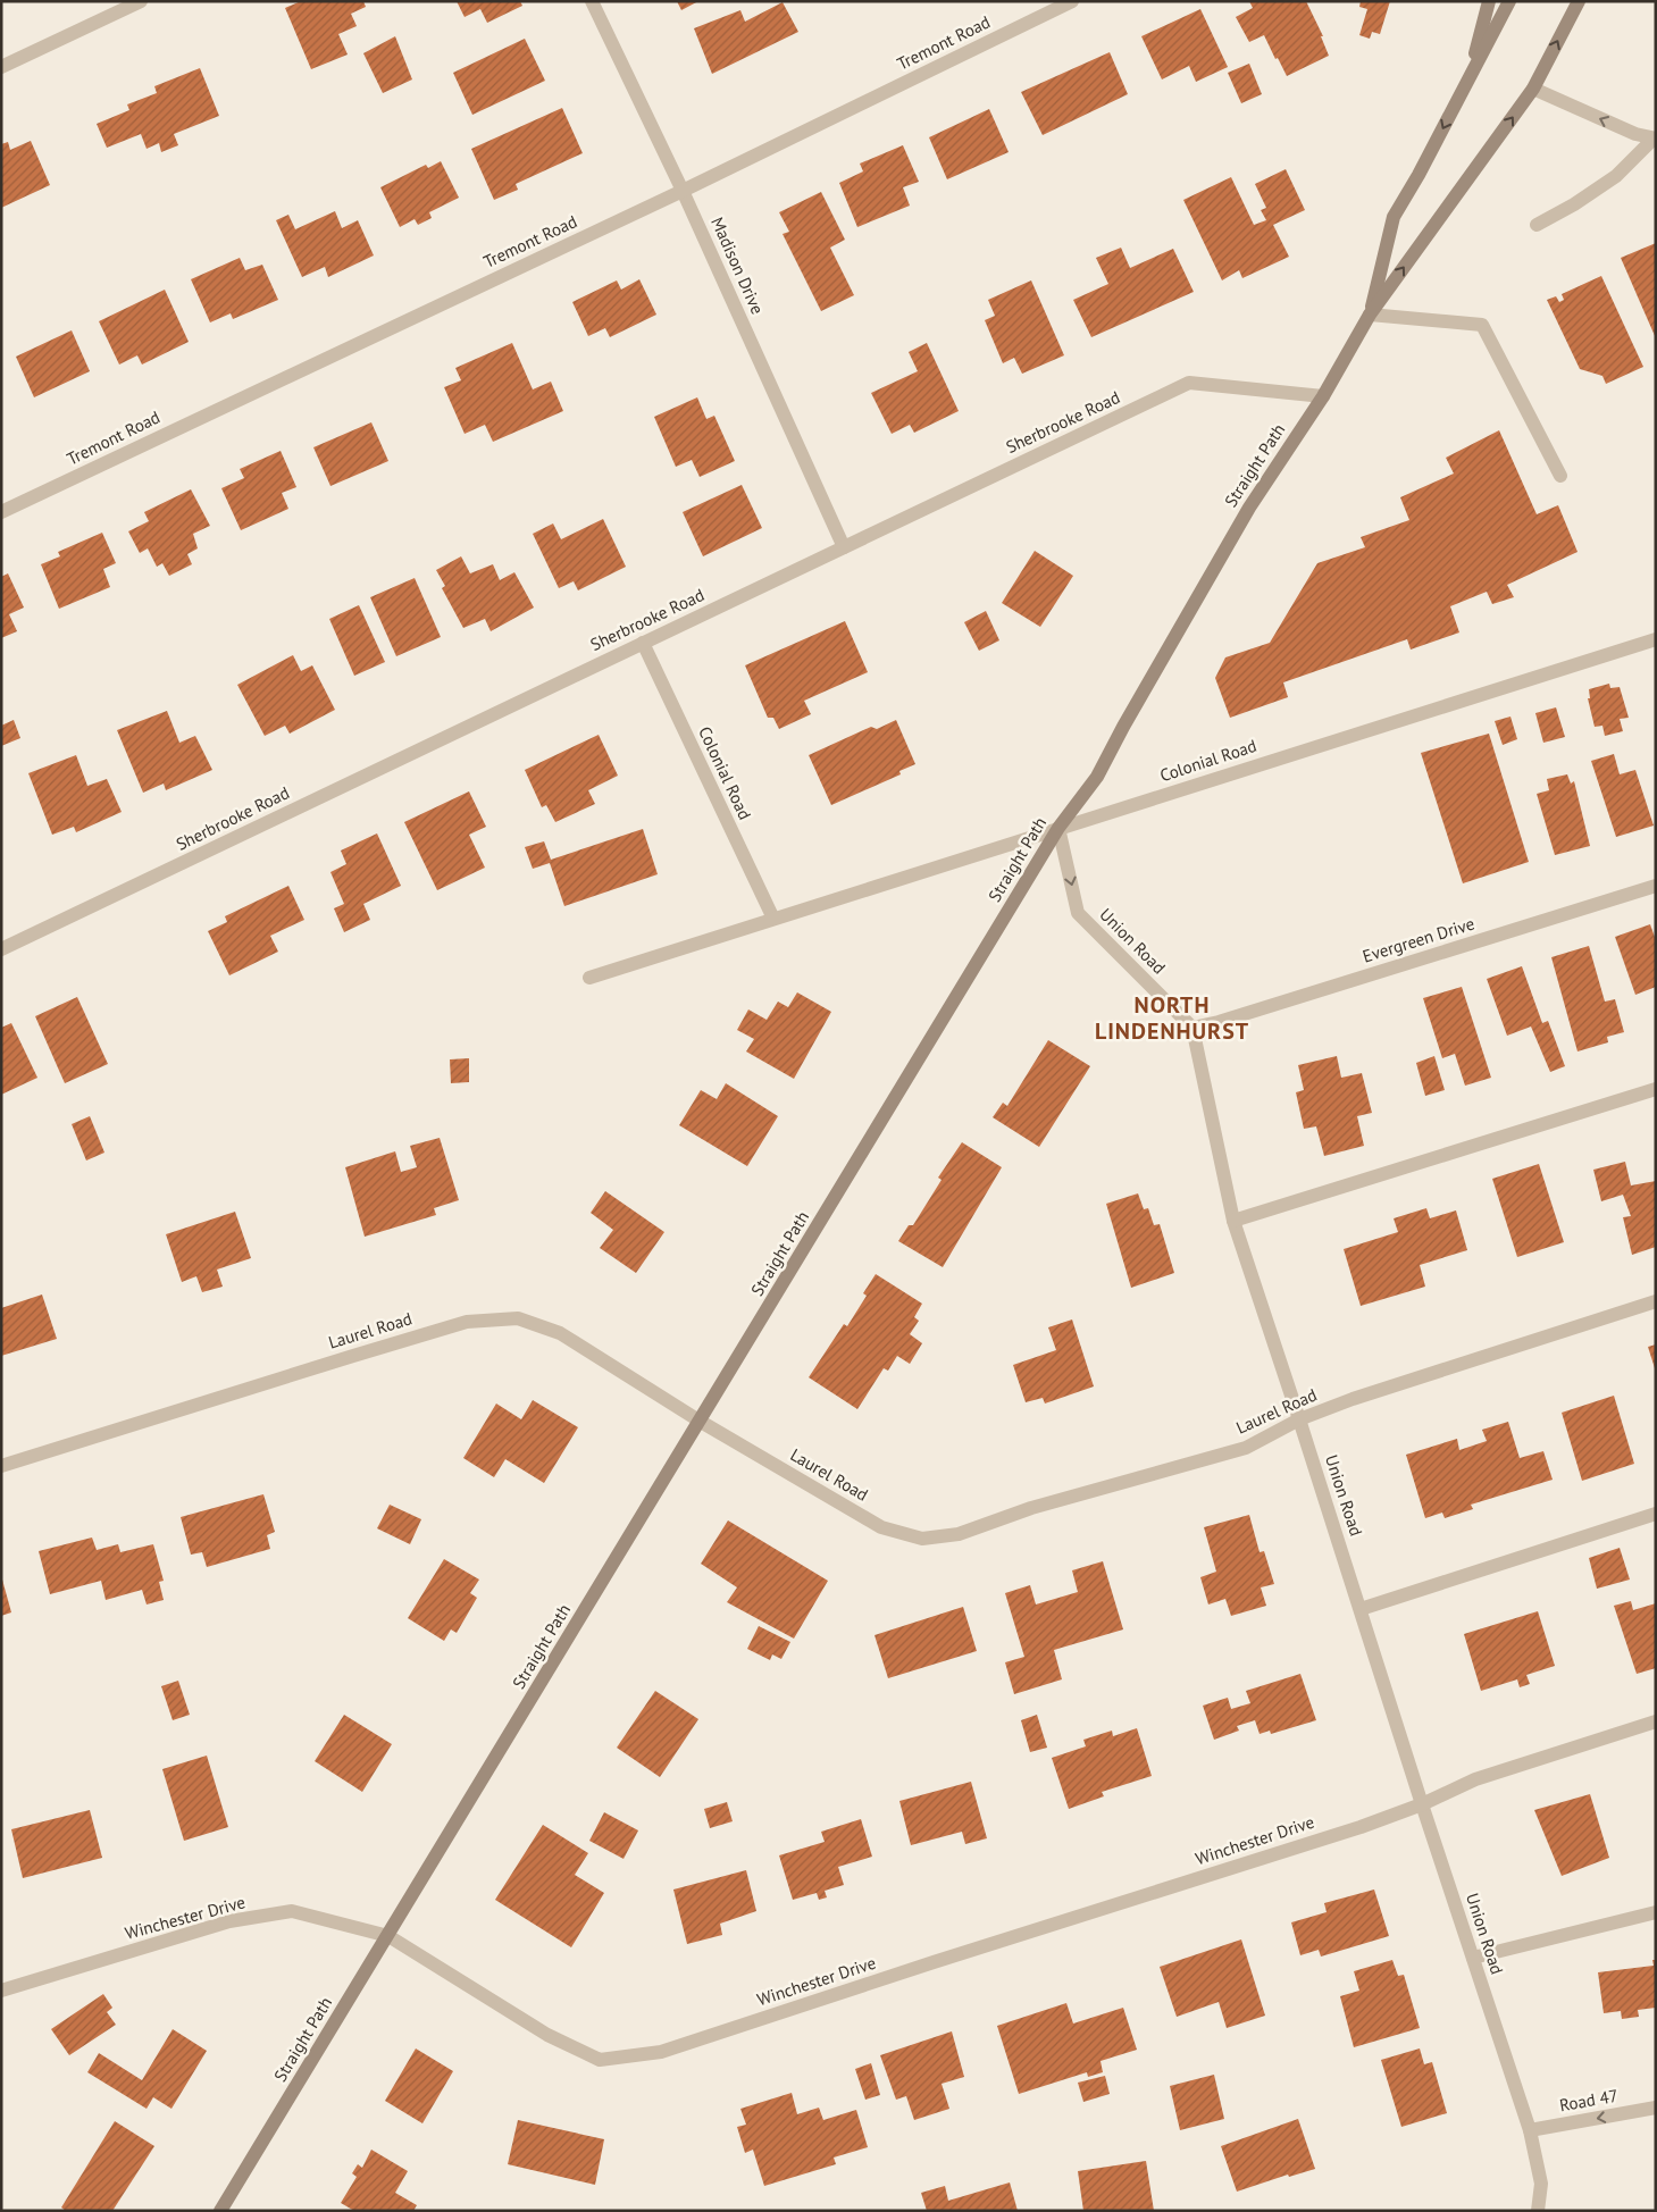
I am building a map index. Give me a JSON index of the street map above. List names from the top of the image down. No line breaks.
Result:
{"streets":{"main road":["Straight Path"],"street":["Tremont Road","Madison Drive","Sherbrooke Road","Colonial Road","Evergreen Drive","Union Road","Laurel Road","Winchester Drive","Road 47"]},"crossings":[["Tremont Road","Madison Drive"],["Madison Drive","Sherbrooke Road"],["Sherbrooke Road","Straight Path"],["Sherbrooke Road","Colonial Road"],["Straight Path","Colonial Road"],["Straight Path","Union Road"],["Straight Path","Laurel Road"],["Straight Path","Winchester Drive"],["Colonial Road","Union Road"],["Evergreen Drive","Union Road"],["Union Road","Laurel Road"],["Union Road","Winchester Drive"],["Union Road","Road 47"]],"one_way":["Road 47"],"districts":["NORTH LINDENHURST"]}
